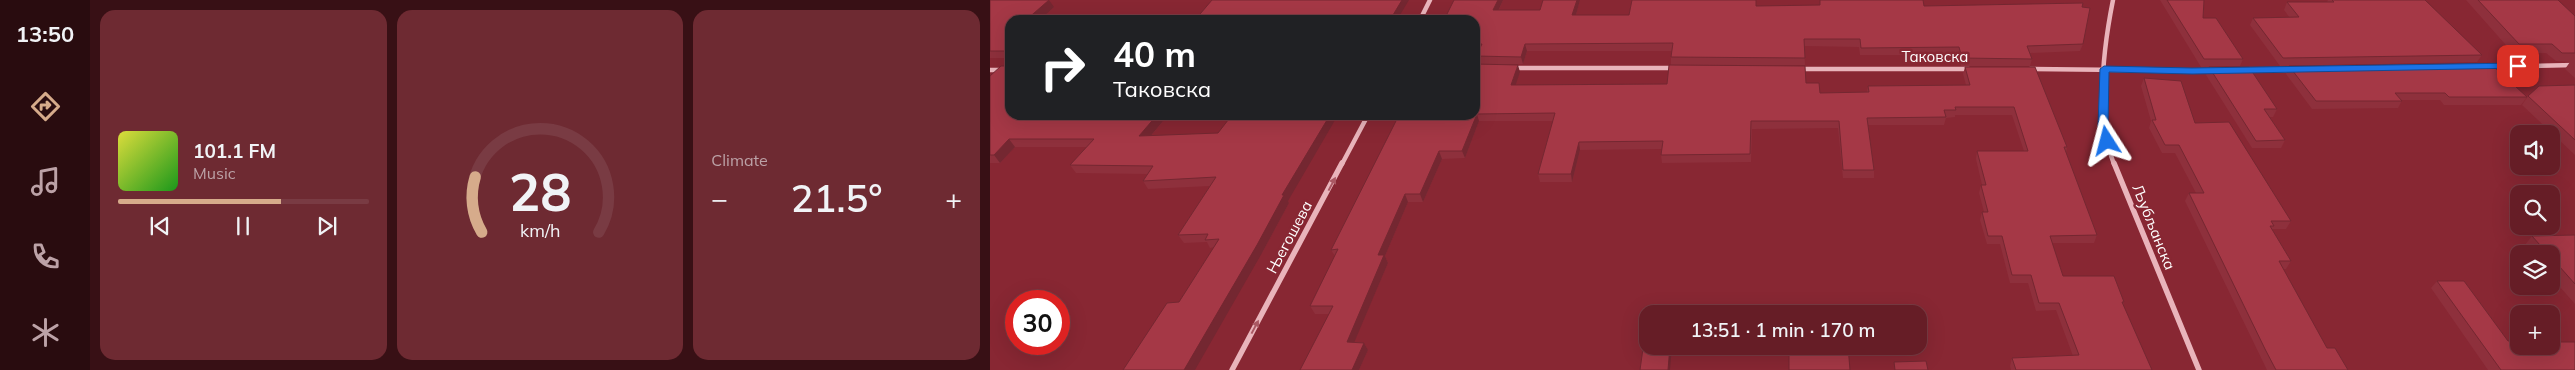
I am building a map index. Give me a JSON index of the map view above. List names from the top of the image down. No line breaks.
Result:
{"streets":{"street":["Таковска","Љубљанска","Његошева"]},"one_way":["Његошева"],"page":{"tabs":"13:50","tile":"Climate","turn":["40 m","Таковска"],"map_buttons":"+","song":["101.1 FM","Music"],"heat":["−","21.5°","+"],"limit":"30","trip":"13:51 · 1 min · 170 m","gauge":["28","km/h"]}}
